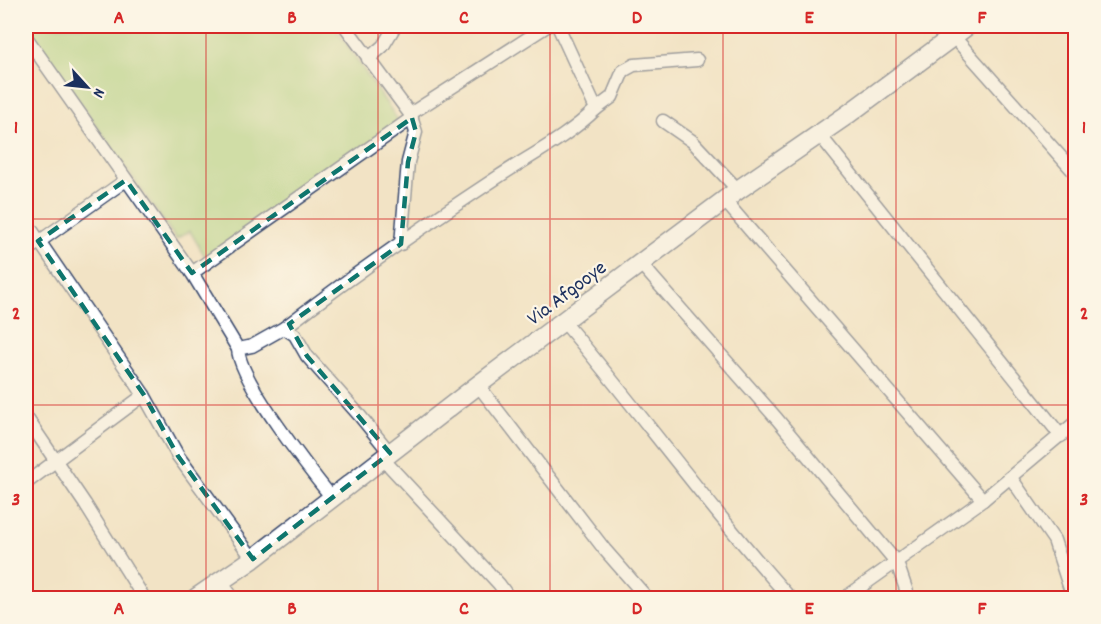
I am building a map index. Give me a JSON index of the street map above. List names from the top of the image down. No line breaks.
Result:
{"streets":{"main road":["Via Afgooye"]},"north":"bottom right","grid":{"columns":["A","B","C","D","E","F"],"rows":["1","2","3"]}}
